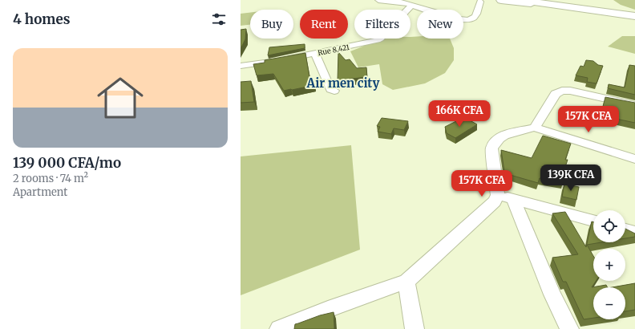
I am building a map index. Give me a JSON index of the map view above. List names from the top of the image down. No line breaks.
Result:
{"streets":{"street":["Rue 8.421"]},"districts":["Air men city"],"page":{"heading":"4 homes","chip":["Buy","Rent","Filters","New"],"list":[{"name":"139 000 CFA/mo","note":"2 rooms · 74 m² · Apartment"}],"price":["166K CFA","157K CFA","139K CFA","157K CFA"],"map_buttons":["+","−"]}}
